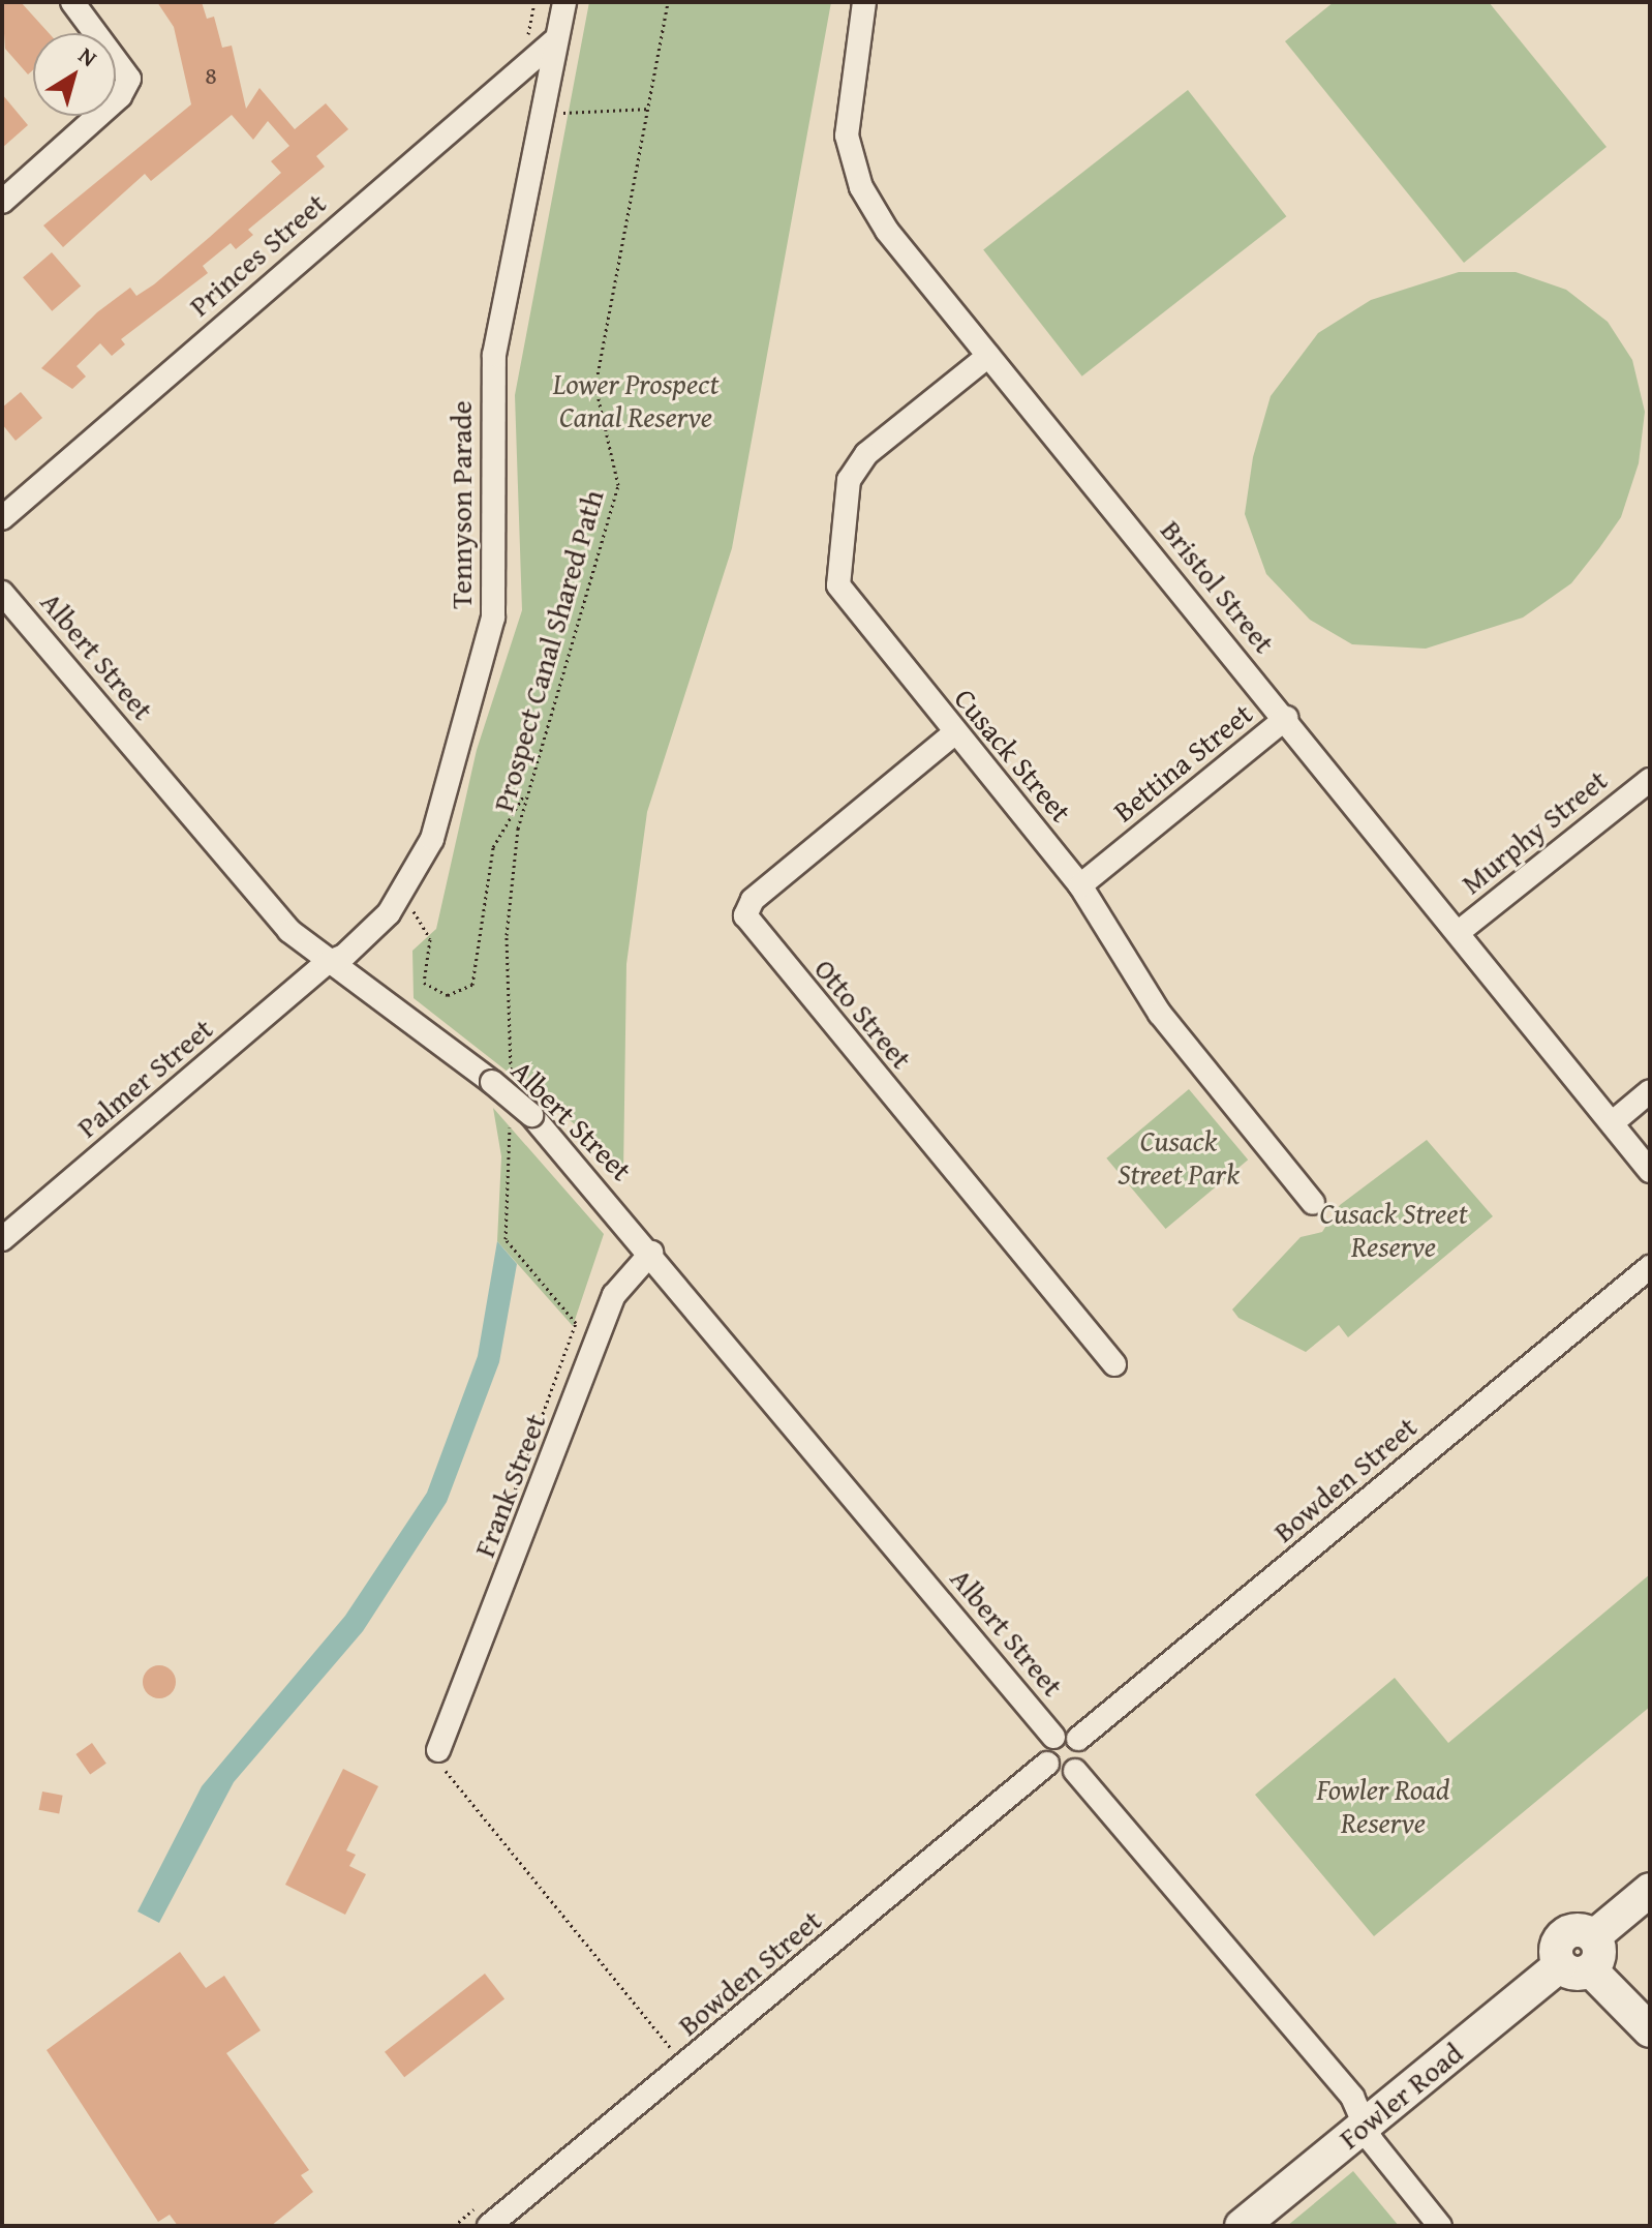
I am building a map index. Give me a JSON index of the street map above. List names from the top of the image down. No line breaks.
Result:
{"streets":{"main road":["Fowler Road"],"street":["Princes Street","Tennyson Parade","Bristol Street","Albert Street","Cusack Street","Bettina Street","Murphy Street","Otto Street","Palmer Street","Bowden Street","Frank Street"],"path":["Prospect Canal Shared Path"]},"crossings":[["Princes Street","Tennyson Parade"],["Tennyson Parade","Albert Street"],["Tennyson Parade","Palmer Street"],["Bristol Street","Cusack Street"],["Bristol Street","Bettina Street"],["Bristol Street","Murphy Street"],["Prospect Canal Shared Path","Albert Street"],["Albert Street","Palmer Street"],["Albert Street","Bowden Street"],["Albert Street","Frank Street"],["Cusack Street","Bettina Street"],["Cusack Street","Otto Street"]],"parks":["Lower Prospect Canal Reserve","Cusack Street Park","Cusack Street Reserve","Fowler Road Reserve"],"house_numbers":["8"],"north":"top right"}
